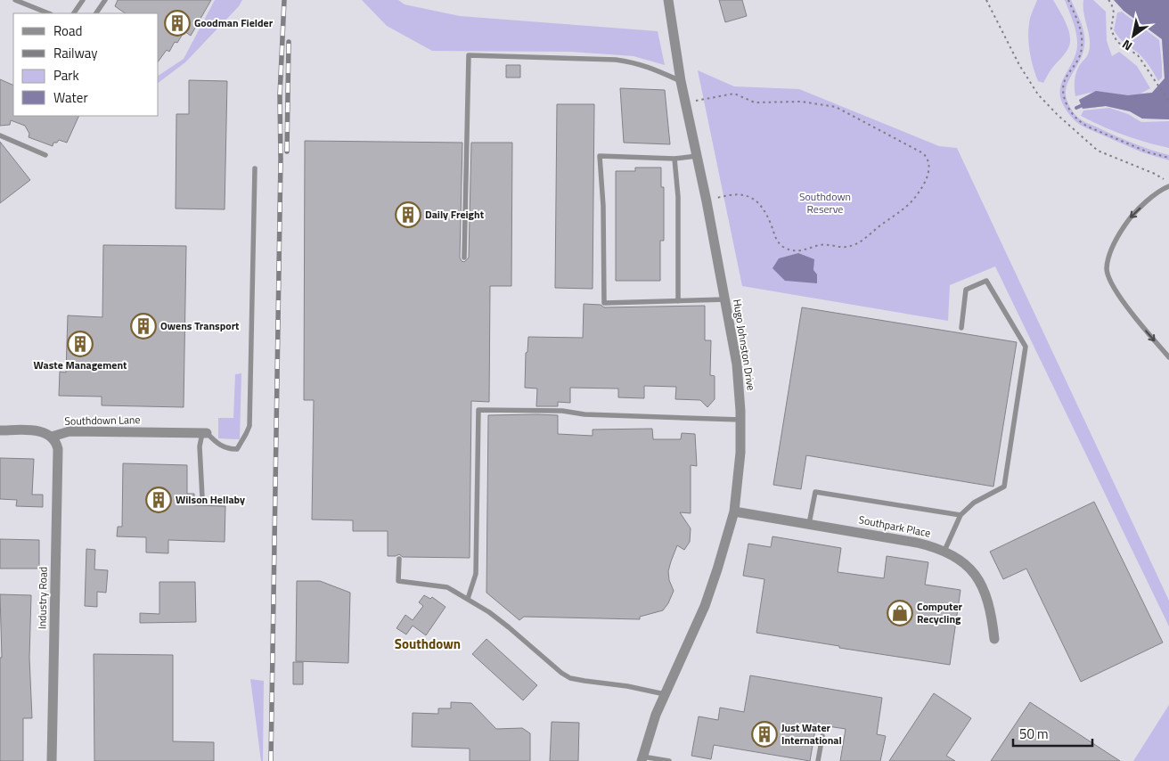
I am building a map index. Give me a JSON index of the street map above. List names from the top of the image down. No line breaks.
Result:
{"streets":{"street":["Hugo Johnston Drive","Southdown Lane","Southpark Place","Industry Road"]},"crossings":[["Hugo Johnston Drive","Southpark Place"],["Southdown Lane","Industry Road"]],"districts":["Southdown"],"parks":["Southdown Reserve"],"places":{"building":["Goodman Fielder","Daily Freight","Owens Transport","Waste Management","Wilson Hellaby","Just Water International"],"shop":["Computer Recycling"]},"legend":["Road","Railway","Park","Water"],"scale_bar":"50 m","north":"bottom left"}
